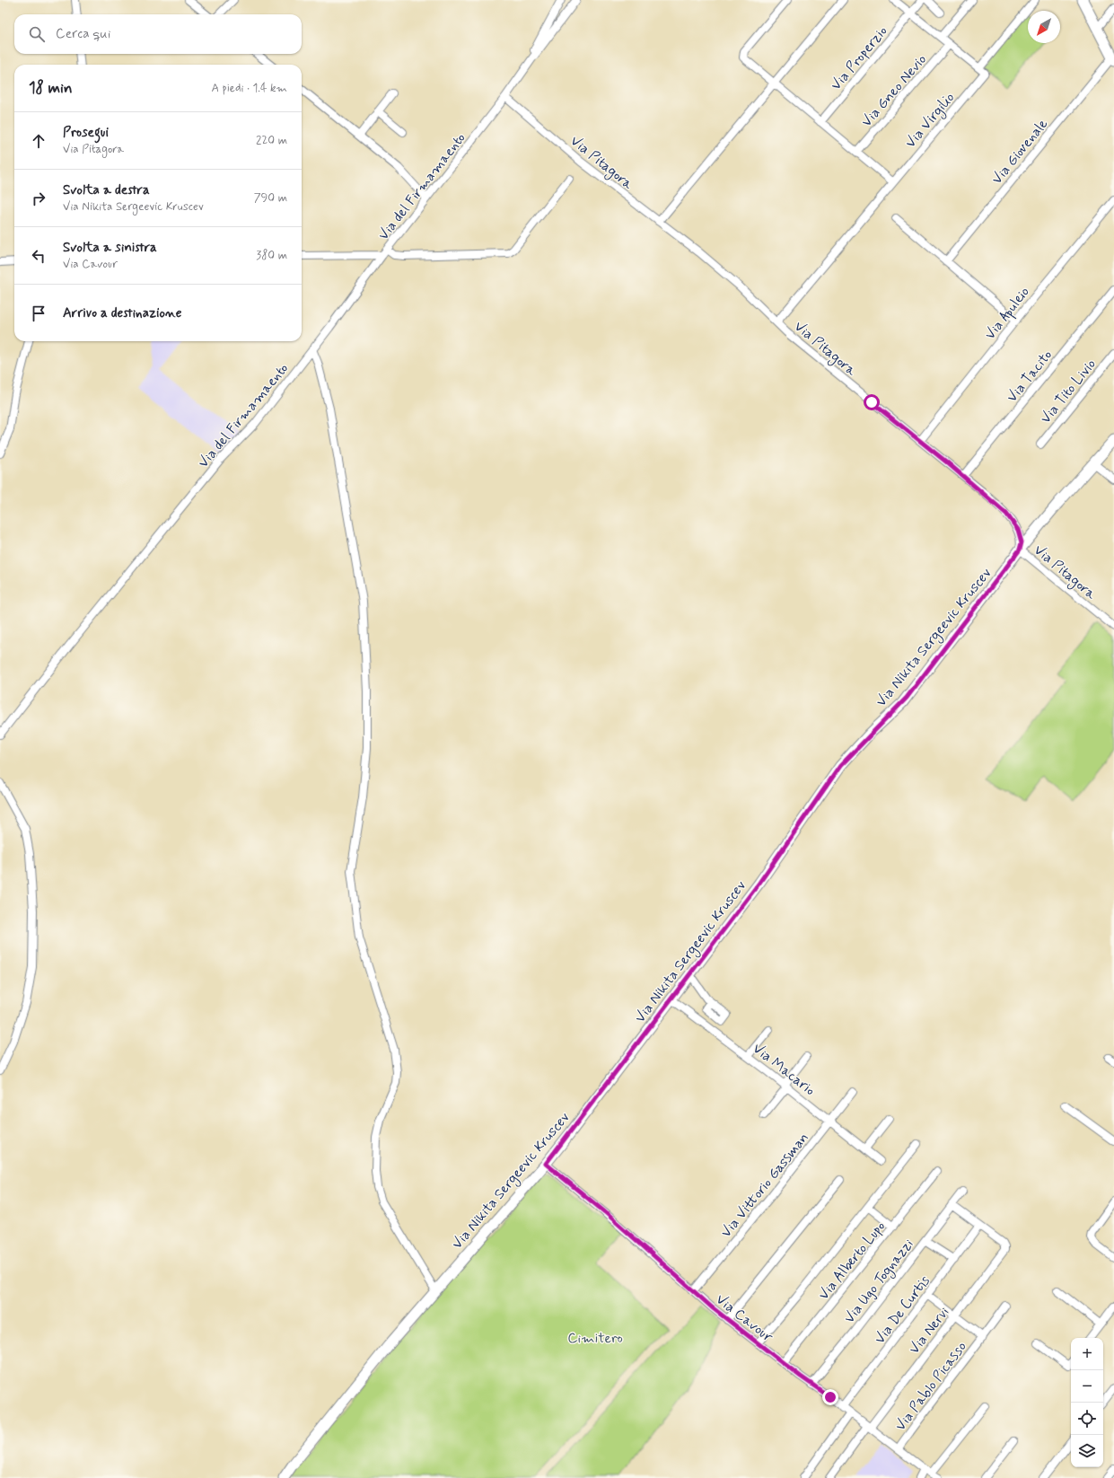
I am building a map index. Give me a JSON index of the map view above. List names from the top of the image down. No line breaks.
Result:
{"streets":{"main road":["Via Nikita Sergeevic Kruscev"],"street":["Via Properzio","Via Gneo Nevio","Via Virgilio","Via Giovenale","Via Pitagora","Via del Firmamaento","Via Apuleio","Via Tacito","Via Tito Livio","Via Macario","Via Vittorio Gassman","Via Alberto Lupo","Via Ugo Tognazzi","Via De Curtis","Via Cavour","Via Nervi","Via Pablo Picasso"]},"crossings":[["Via Virgilio","Via Pitagora"],["Via Pitagora","Via del Firmamaento"],["Via Pitagora","Via Apuleio"],["Via Pitagora","Via Tacito"],["Via Pitagora","Via Nikita Sergeevic Kruscev"],["Via Nikita Sergeevic Kruscev","Via Macario"],["Via Nikita Sergeevic Kruscev","Via Cavour"],["Via Macario","Via Vittorio Gassman"],["Via Vittorio Gassman","Via Cavour"],["Via Alberto Lupo","Via Cavour"],["Via Ugo Tognazzi","Via Cavour"],["Via De Curtis","Via Cavour"],["Via De Curtis","Via Nervi"],["Via De Curtis","Via Pablo Picasso"],["Via Cavour","Via Nervi"],["Via Cavour","Via Pablo Picasso"],["Via Nervi","Via Pablo Picasso"]],"parks":["Cimitero"],"north":"bottom left","page":{"search":"Cerca qui","heading":["18 min","A piedi · 1.4 km"],"list":[["Prosegui","Via Pitagora","220 m"],["Svolta a destra","Via Nikita Sergeevic Kruscev","790 m"],["Svolta a sinistra","Via Cavour","380 m"],"Arrivo a destinazione"],"map_buttons":["+","−"]}}
